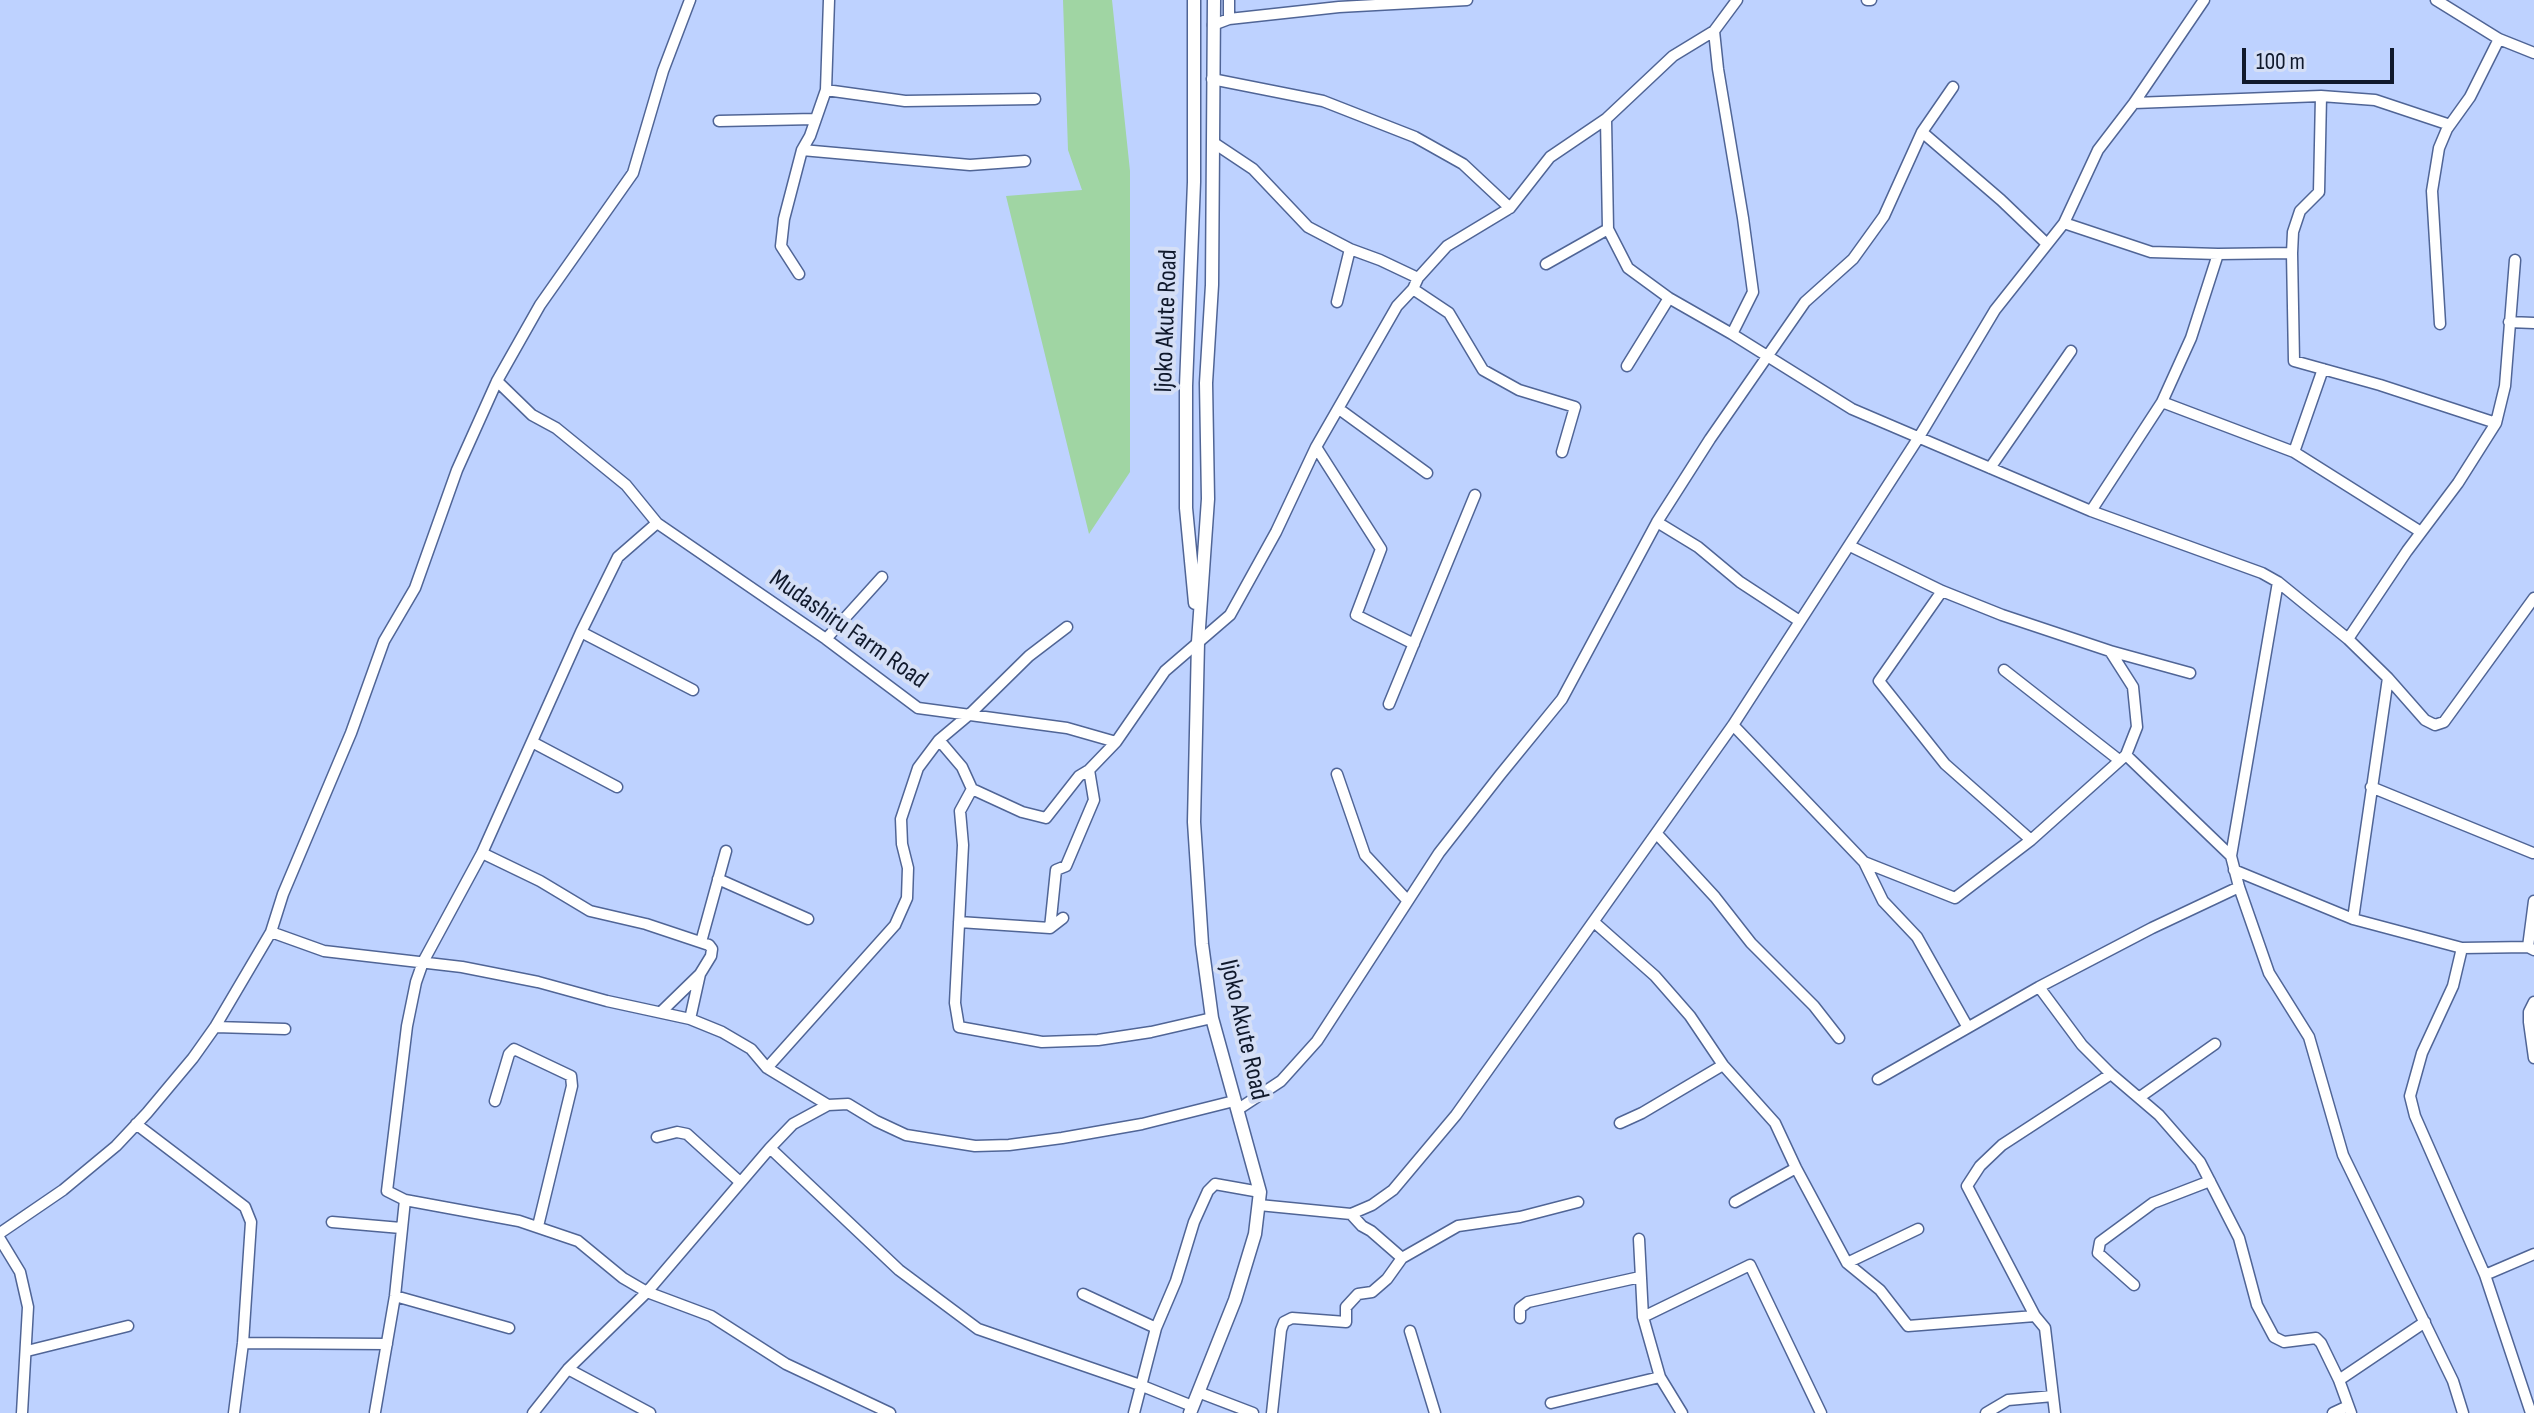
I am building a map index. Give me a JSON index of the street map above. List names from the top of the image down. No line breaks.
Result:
{"streets":{"main road":["Ijoko Akute Road"],"street":["Mudashiru Farm Road"]},"scale_bar":"100 m"}
